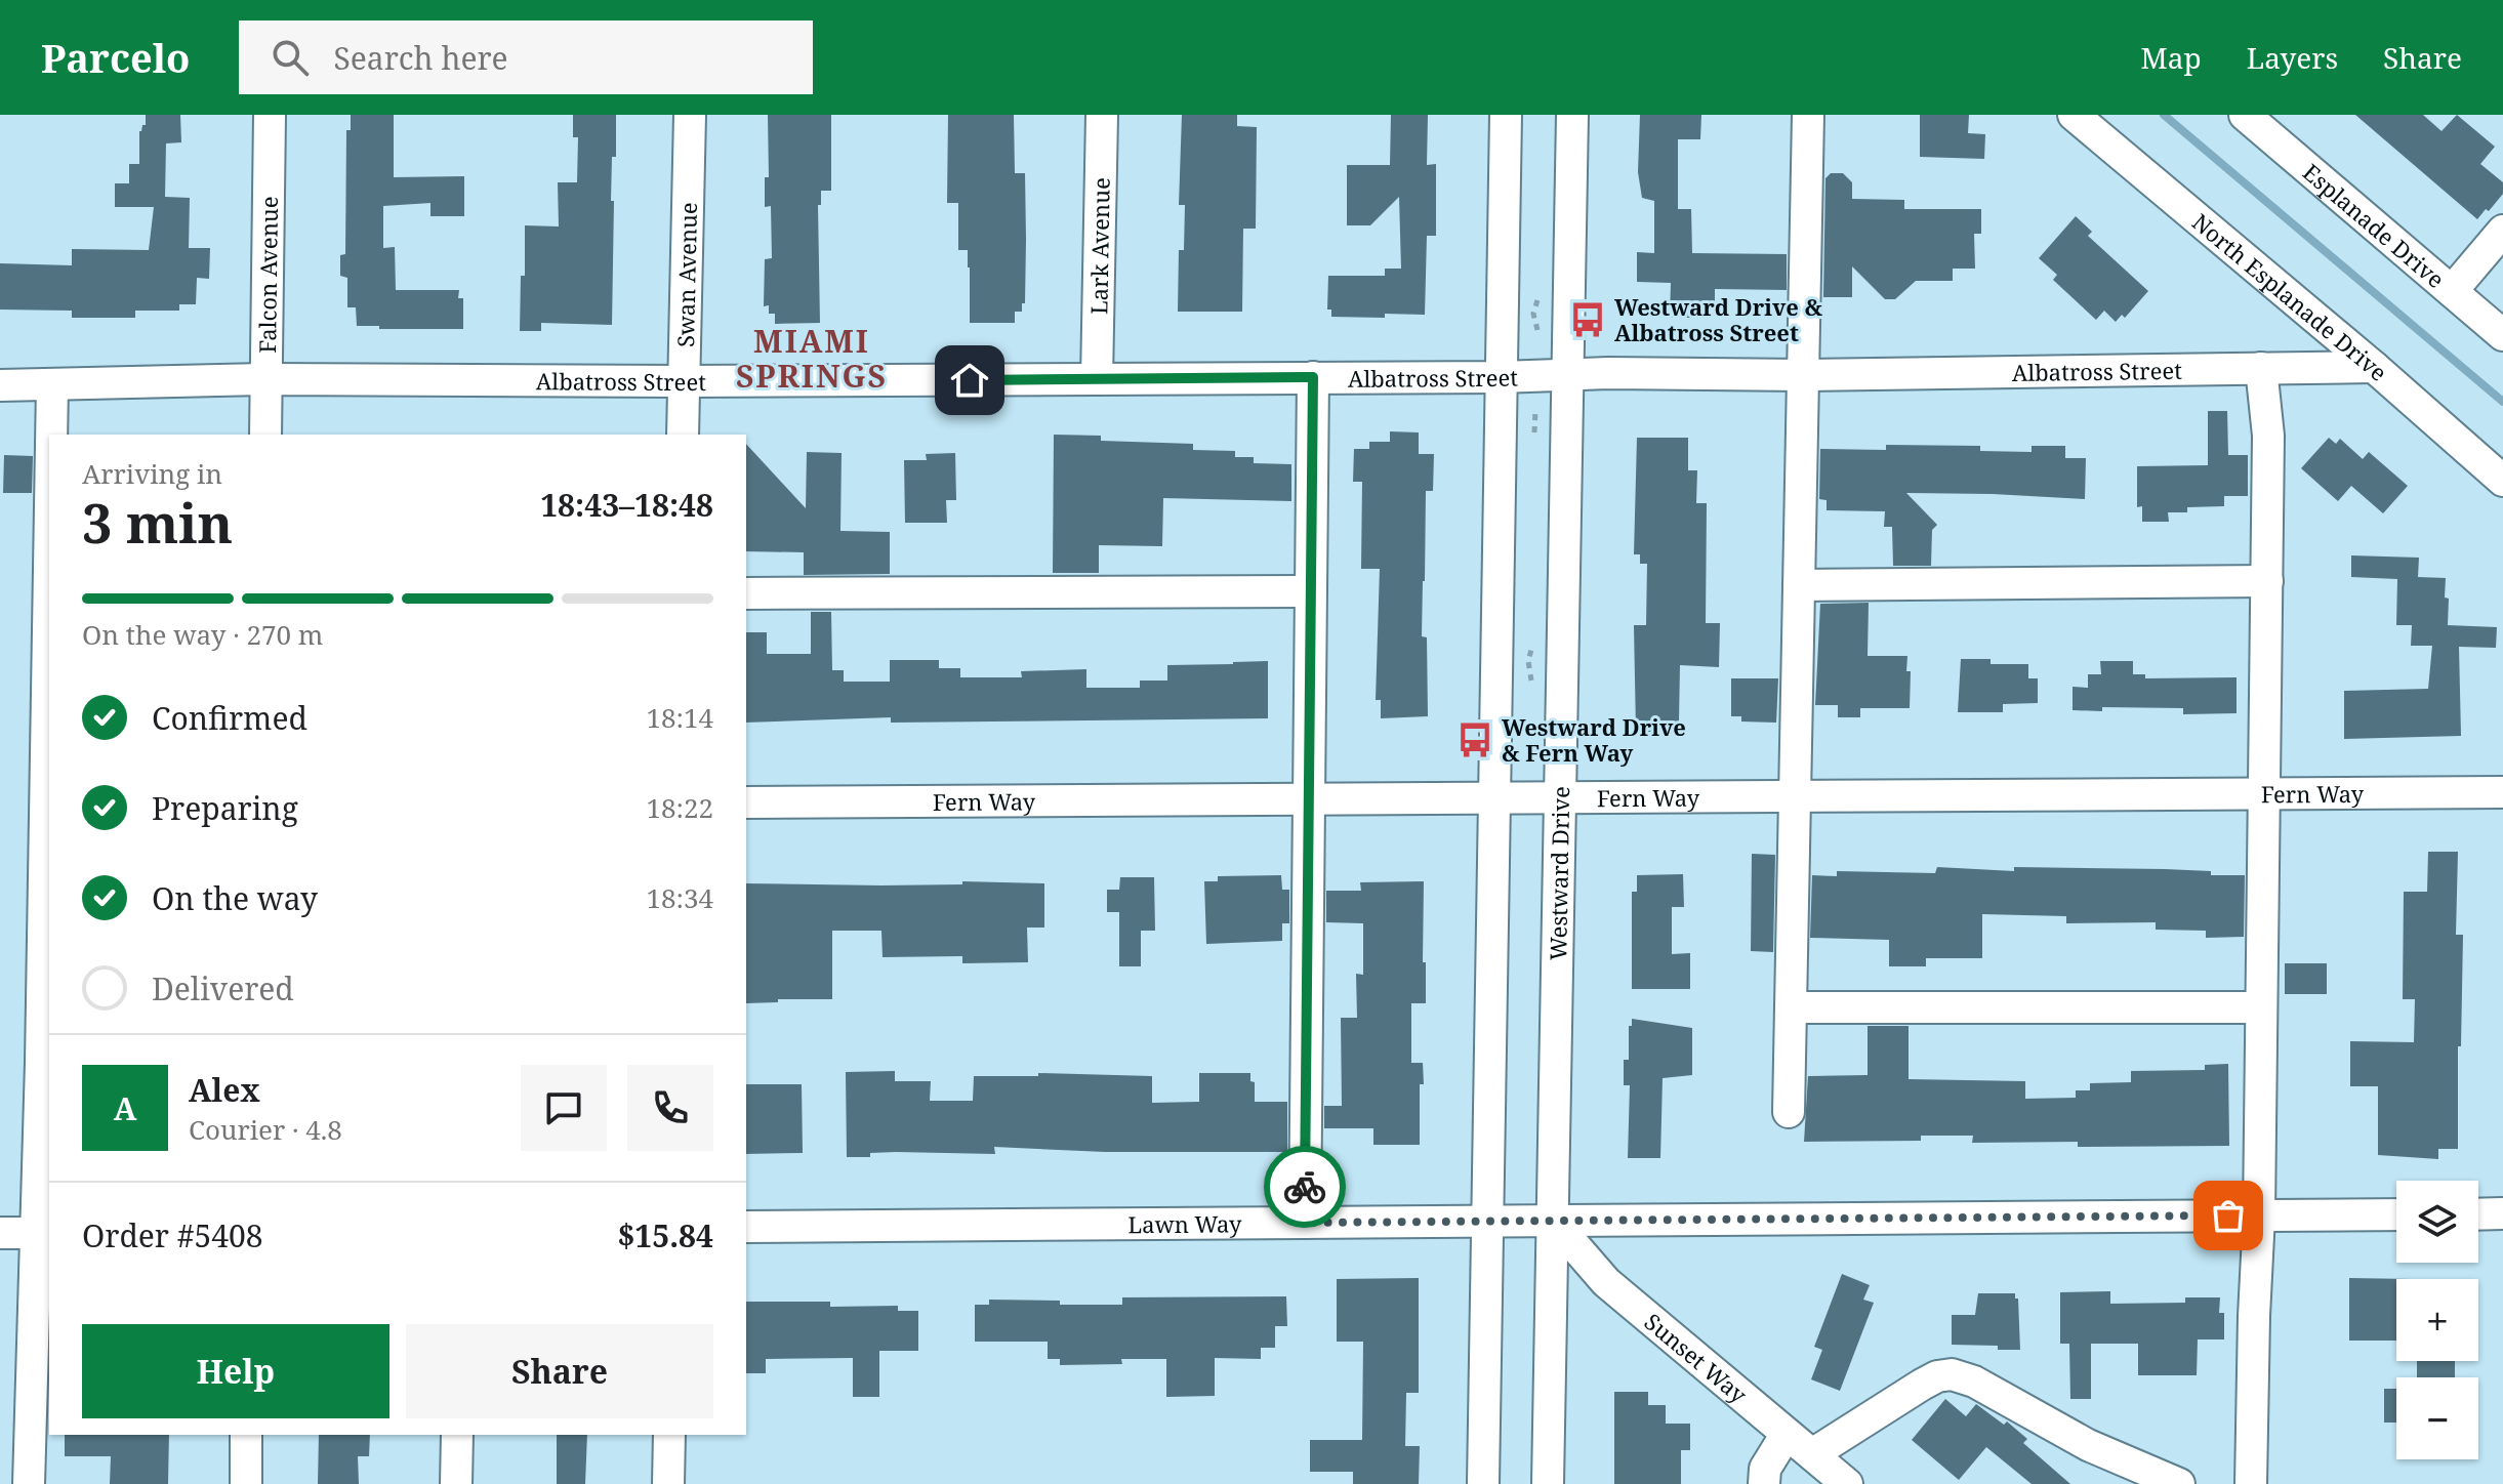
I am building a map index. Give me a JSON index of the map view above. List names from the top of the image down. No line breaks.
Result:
{"streets":{"street":["Esplanade Drive","Lark Avenue","Falcon Avenue","Swan Avenue","North Esplanade Drive","Albatross Street","Fern Way","Westward Drive","Lawn Way","Sunset Way"]},"crossings":[["Lark Avenue","Albatross Street"],["Falcon Avenue","Albatross Street"],["Swan Avenue","Albatross Street"],["North Esplanade Drive","Albatross Street"],["Albatross Street","Westward Drive"],["Fern Way","Westward Drive"],["Westward Drive","Lawn Way"],["Westward Drive","Sunset Way"],["Lawn Way","Sunset Way"]],"districts":["MIAMI SPRINGS"],"places":{"bus stop":["Westward Drive & Albatross Street","Westward Drive & Fern Way"]},"page":{"header":"Parcelo","search":"Search here","nav":["Map","Layers","Share"],"heading":["3 min","Arriving in","18:43–18:48"],"panel":["Alex","Courier · 4.8","Order #5408","$15.84"],"bar":"On the way · 270 m","list":[["Confirmed","18:14"],["Preparing","18:22"],["On the way","18:34"],"Delivered"],"round":"A","map_buttons":["+","−"],"buttons":["Help","Share"]}}
